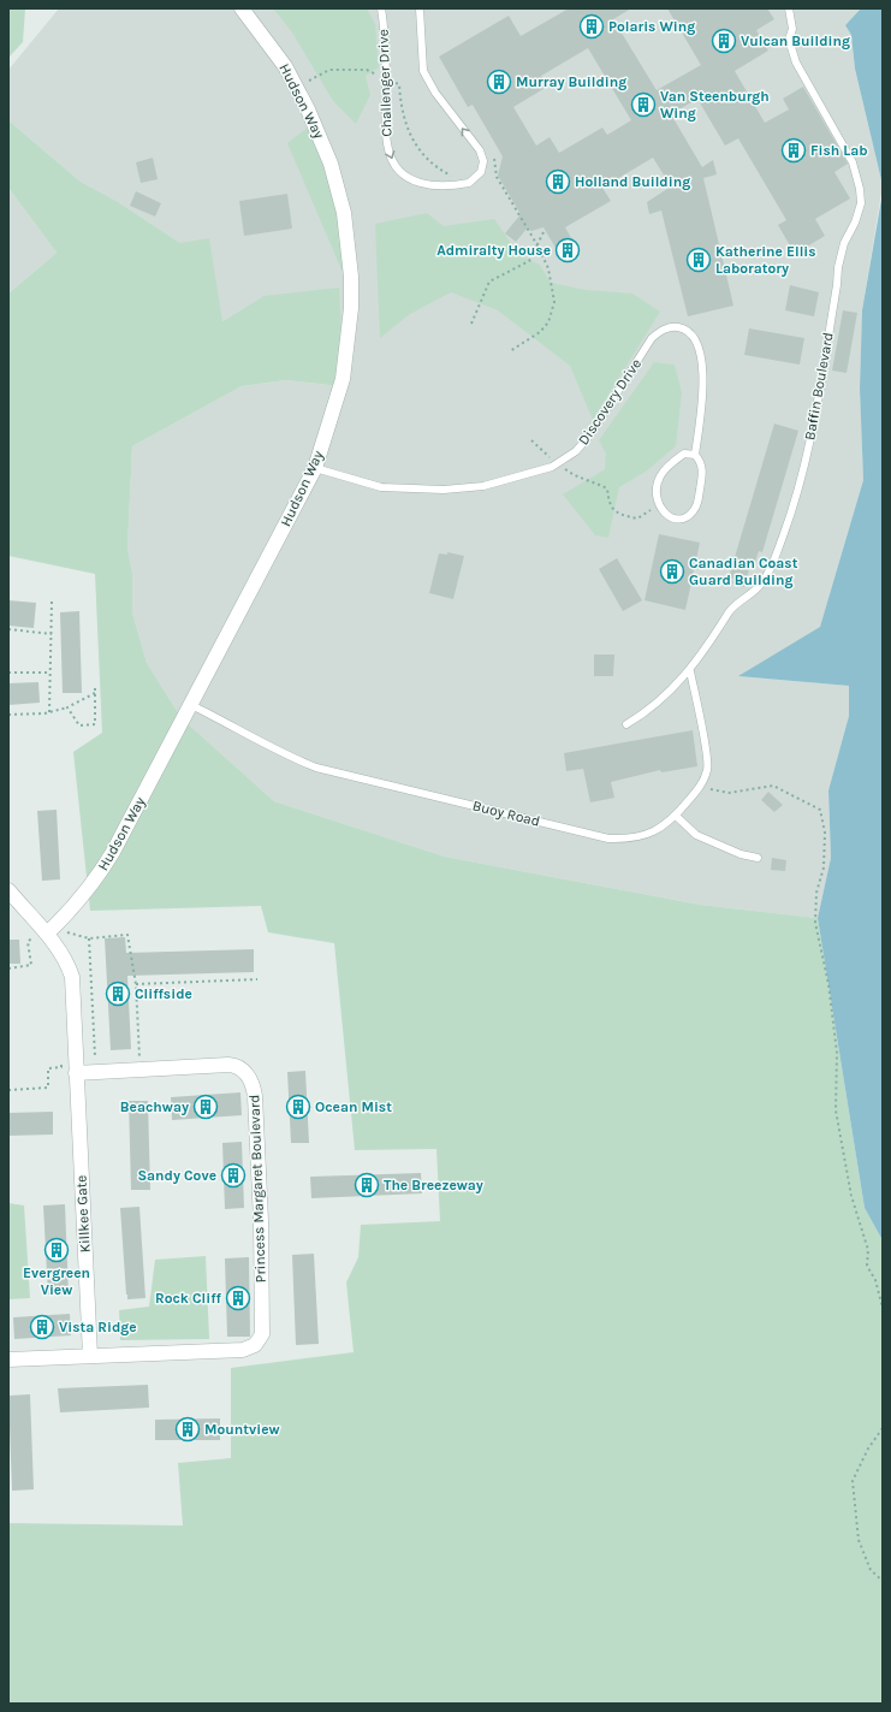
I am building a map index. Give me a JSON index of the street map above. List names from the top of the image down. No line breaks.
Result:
{"streets":{"street":["Hudson Way","Princess Margaret Boulevard","Killkee Gate"],"lane":["Challenger Drive","Baffin Boulevard","Discovery Drive","Buoy Road"]},"crossings":[["Hudson Way","Discovery Drive"],["Hudson Way","Buoy Road"],["Baffin Boulevard","Buoy Road"],["Princess Margaret Boulevard","Killkee Gate"]],"places":{"building":["Polaris Wing","Vulcan Building","Murray Building","Van Steenburgh Wing","Fish Lab","Holland Building","Admiralty House","Katherine Ellis Laboratory","Canadian Coast Guard Building","Cliffside","Beachway","Ocean Mist","Sandy Cove","The Breezeway","Evergreen View","Rock Cliff","Vista Ridge","Mountview"]}}
